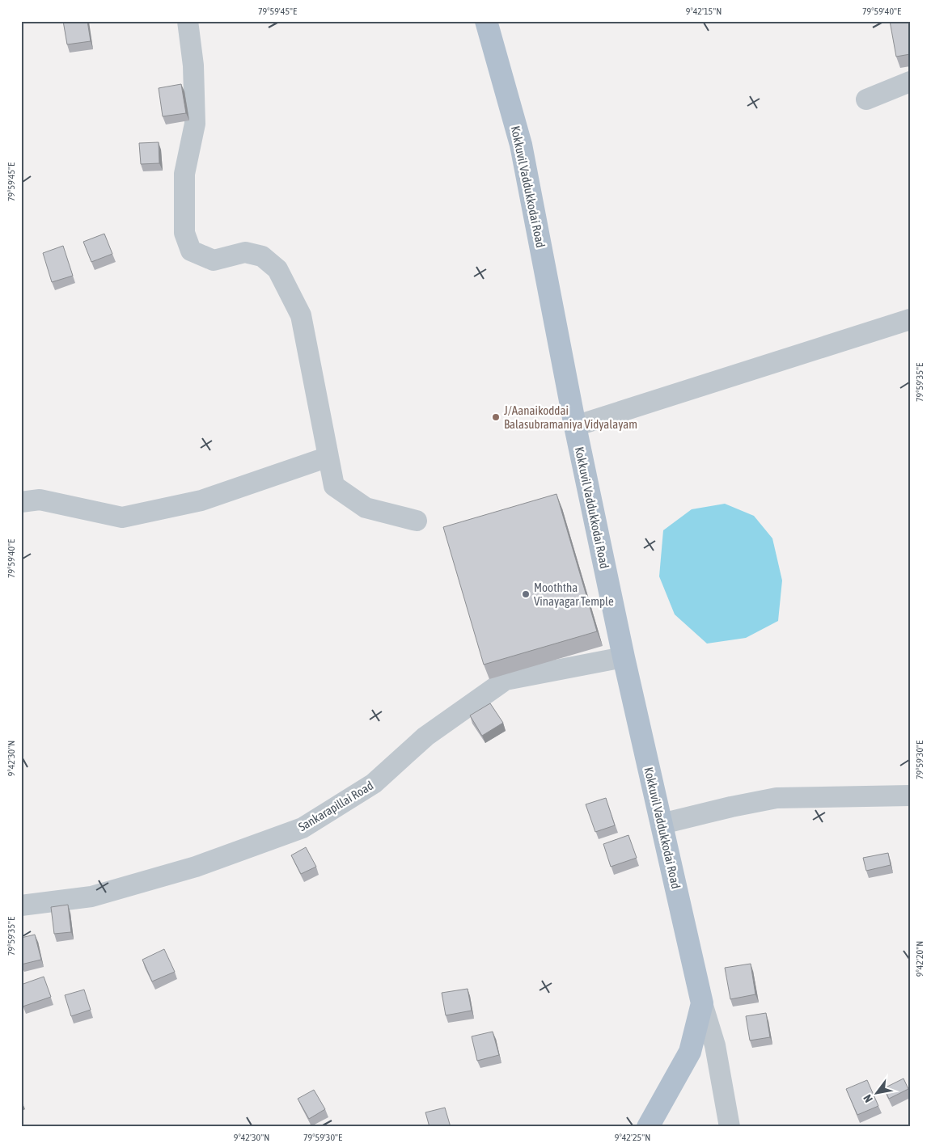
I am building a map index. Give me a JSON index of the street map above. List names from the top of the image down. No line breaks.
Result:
{"streets":{"main road":["Kokkuvil Vaddukkodai Road"],"street":["Sankarapillai Road"]},"crossings":[["Kokkuvil Vaddukkodai Road","Sankarapillai Road"]],"places":["J/Aanaikoddai Balasubramaniya Vidyalayam","Mooththa Vinayagar Temple"],"north":"bottom left","coordinates":["79°59'45\"E","9°42'15\"N","79°59'40\"E","79°59'35\"E","9°42'30\"N","79°59'30\"E","9°42'20\"N","9°42'25\"N"]}
